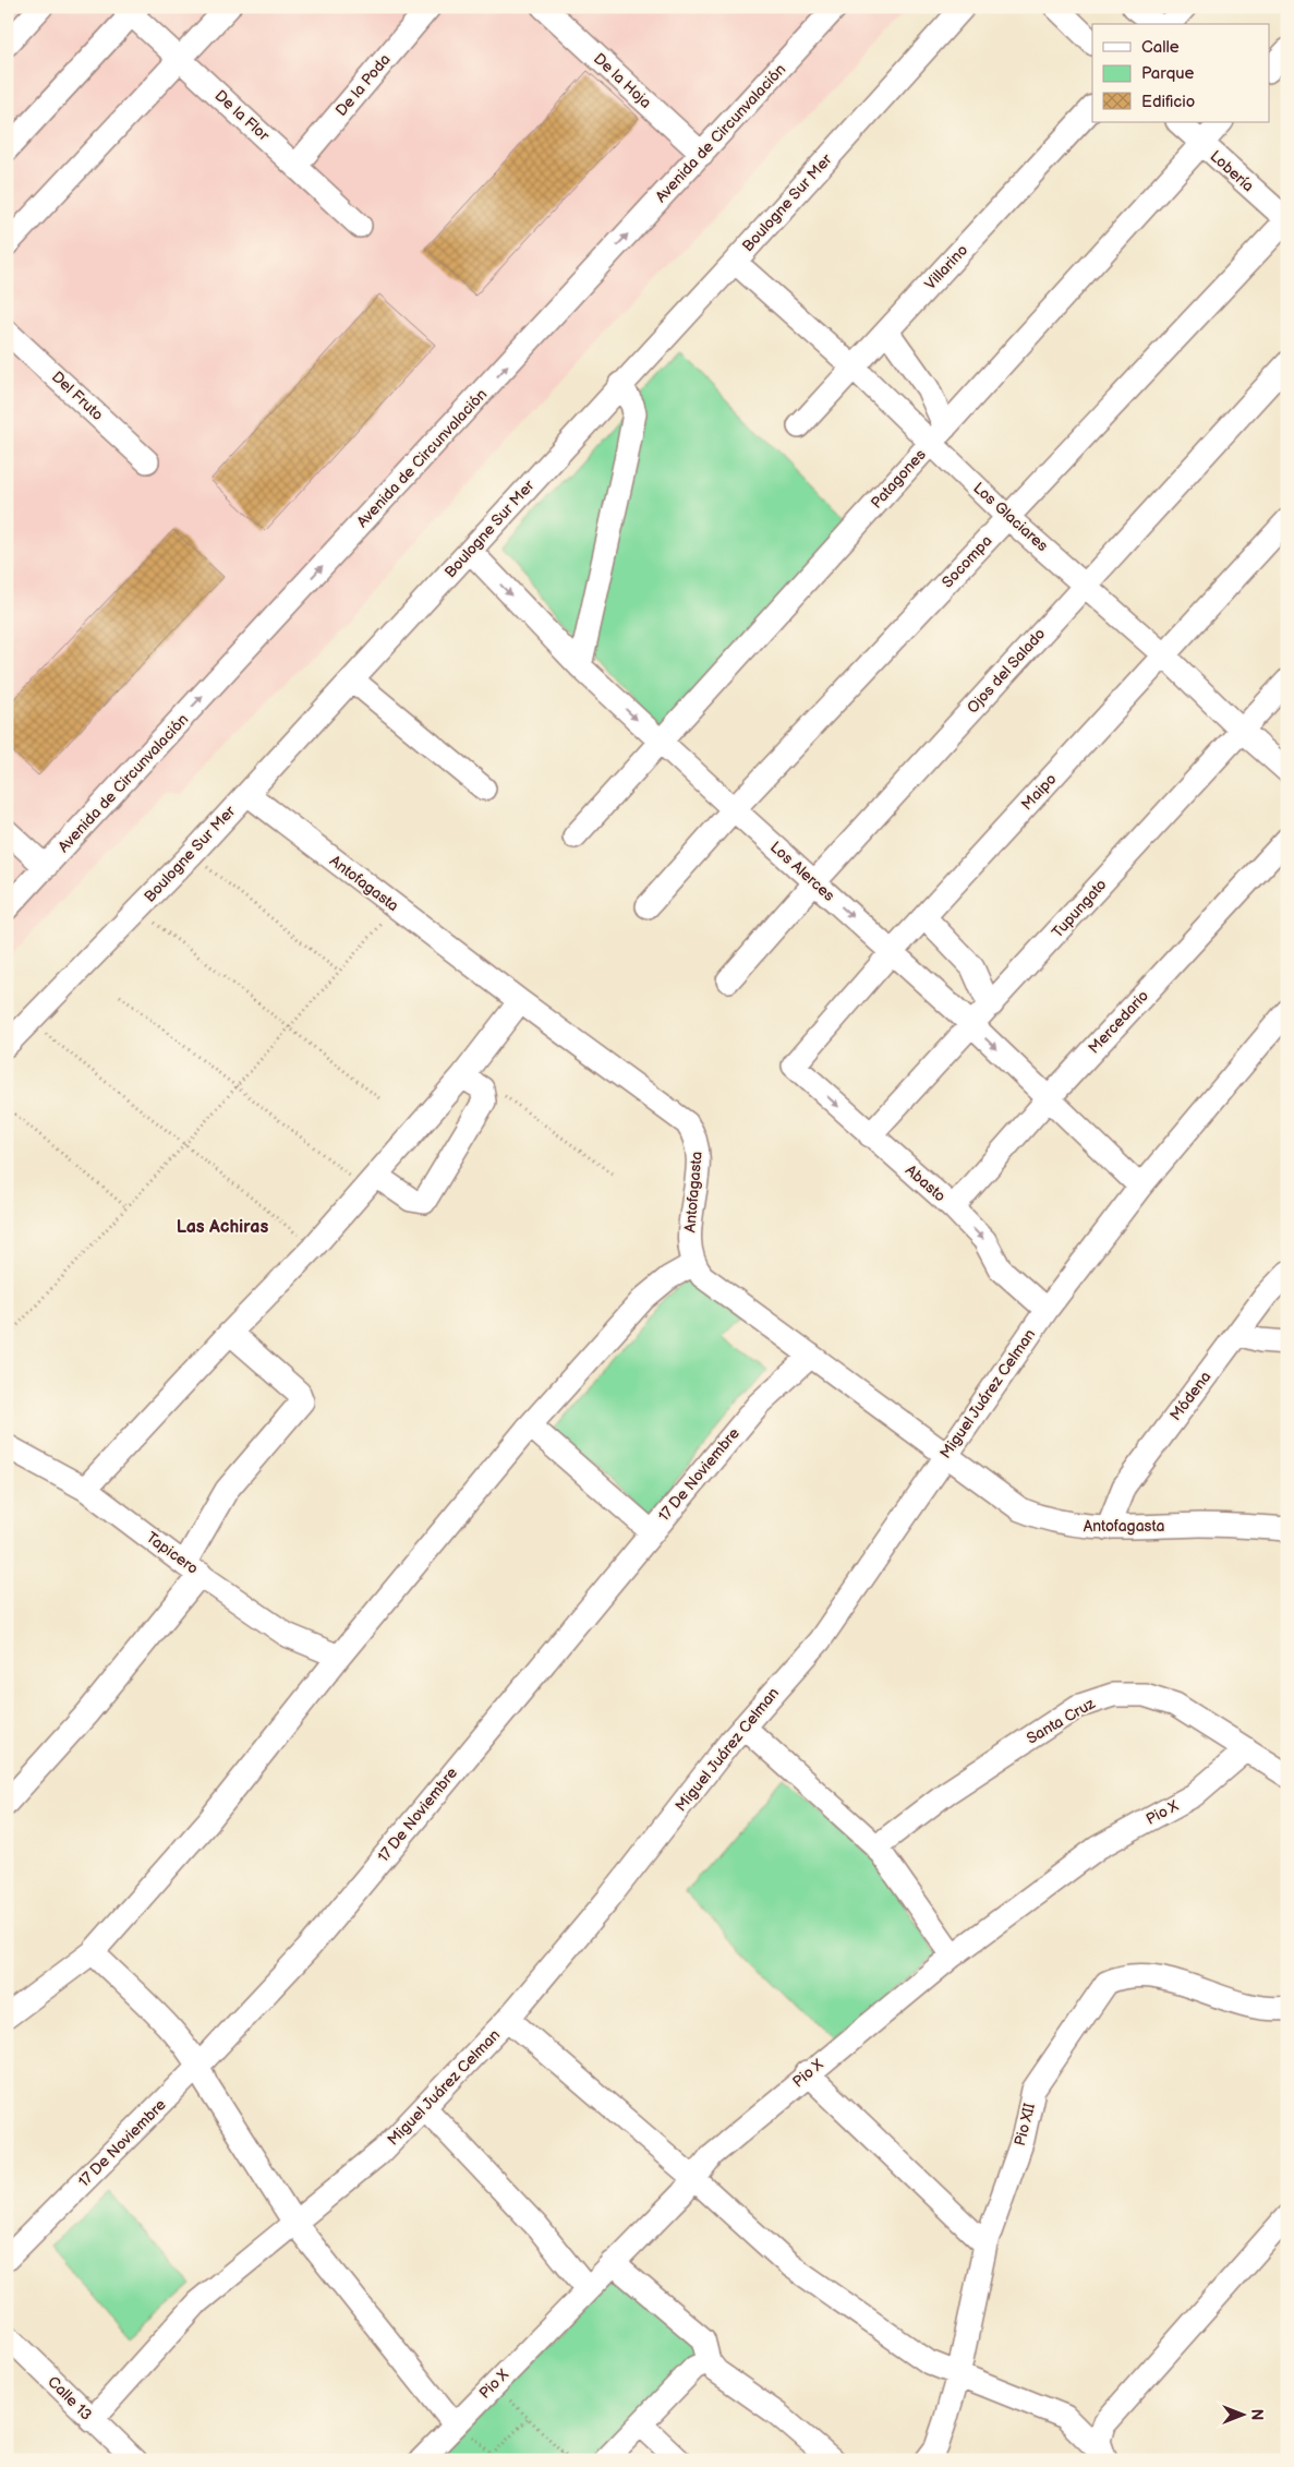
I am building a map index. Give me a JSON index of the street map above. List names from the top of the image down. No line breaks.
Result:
{"streets":{"street":["De la Hoja","De la Poda","De la Flor","Avenida de Circunvalación","Lobería","Boulogne Sur Mer","Villarino","Del Fruto","Patagones","Los Glaciares","Socompa","Ojos del Salado","Maipo","Los Alerces","Antofagasta","Tupungato","Mercedario","Abasto","Miguel Juárez Celman","Módena","17 De Noviembre","Tapicero","Santa Cruz","Pio X","Pio XII","Calle 13"]},"crossings":[["De la Hoja","Avenida de Circunvalación"],["De la Poda","De la Flor"],["Lobería","Patagones"],["Lobería","Socompa"],["Boulogne Sur Mer","Los Glaciares"],["Boulogne Sur Mer","Los Alerces"],["Boulogne Sur Mer","Antofagasta"],["Villarino","Los Glaciares"],["Patagones","Los Glaciares"],["Patagones","Los Alerces"],["Los Glaciares","Socompa"],["Los Glaciares","Ojos del Salado"],["Los Glaciares","Maipo"],["Los Glaciares","Tupungato"],["Socompa","Los Alerces"],["Ojos del Salado","Los Alerces"],["Maipo","Los Alerces"],["Maipo","Abasto"],["Los Alerces","Tupungato"],["Los Alerces","Mercedario"],["Los Alerces","Miguel Juárez Celman"],["Antofagasta","Miguel Juárez Celman"],["Antofagasta","Módena"],["Antofagasta","17 De Noviembre"],["Tupungato","Abasto"],["Mercedario","Abasto"],["Abasto","Miguel Juárez Celman"],["Miguel Juárez Celman","Calle 13"],["Santa Cruz","Pio X"]],"one_way":["Avenida de Circunvalación"],"districts":["Las Achiras"],"legend":["Calle","Parque","Edificio"],"north":"right"}
